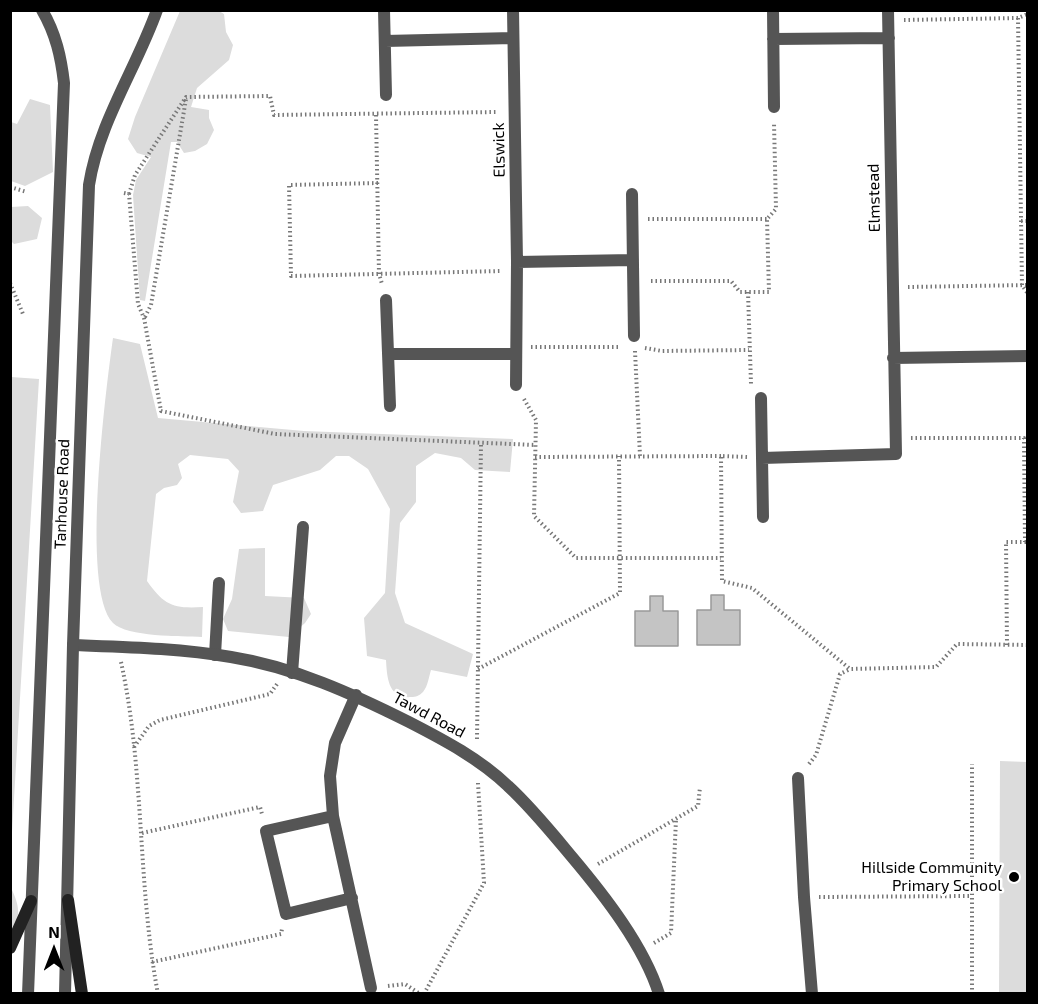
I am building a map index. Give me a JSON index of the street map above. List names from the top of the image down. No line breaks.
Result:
{"streets":{"street":["Elswick","Elmstead","Tanhouse Road","Tawd Road"]},"crossings":[["Tanhouse Road","Tawd Road"]],"places":["Hillside Community Primary School"],"north":"top"}
